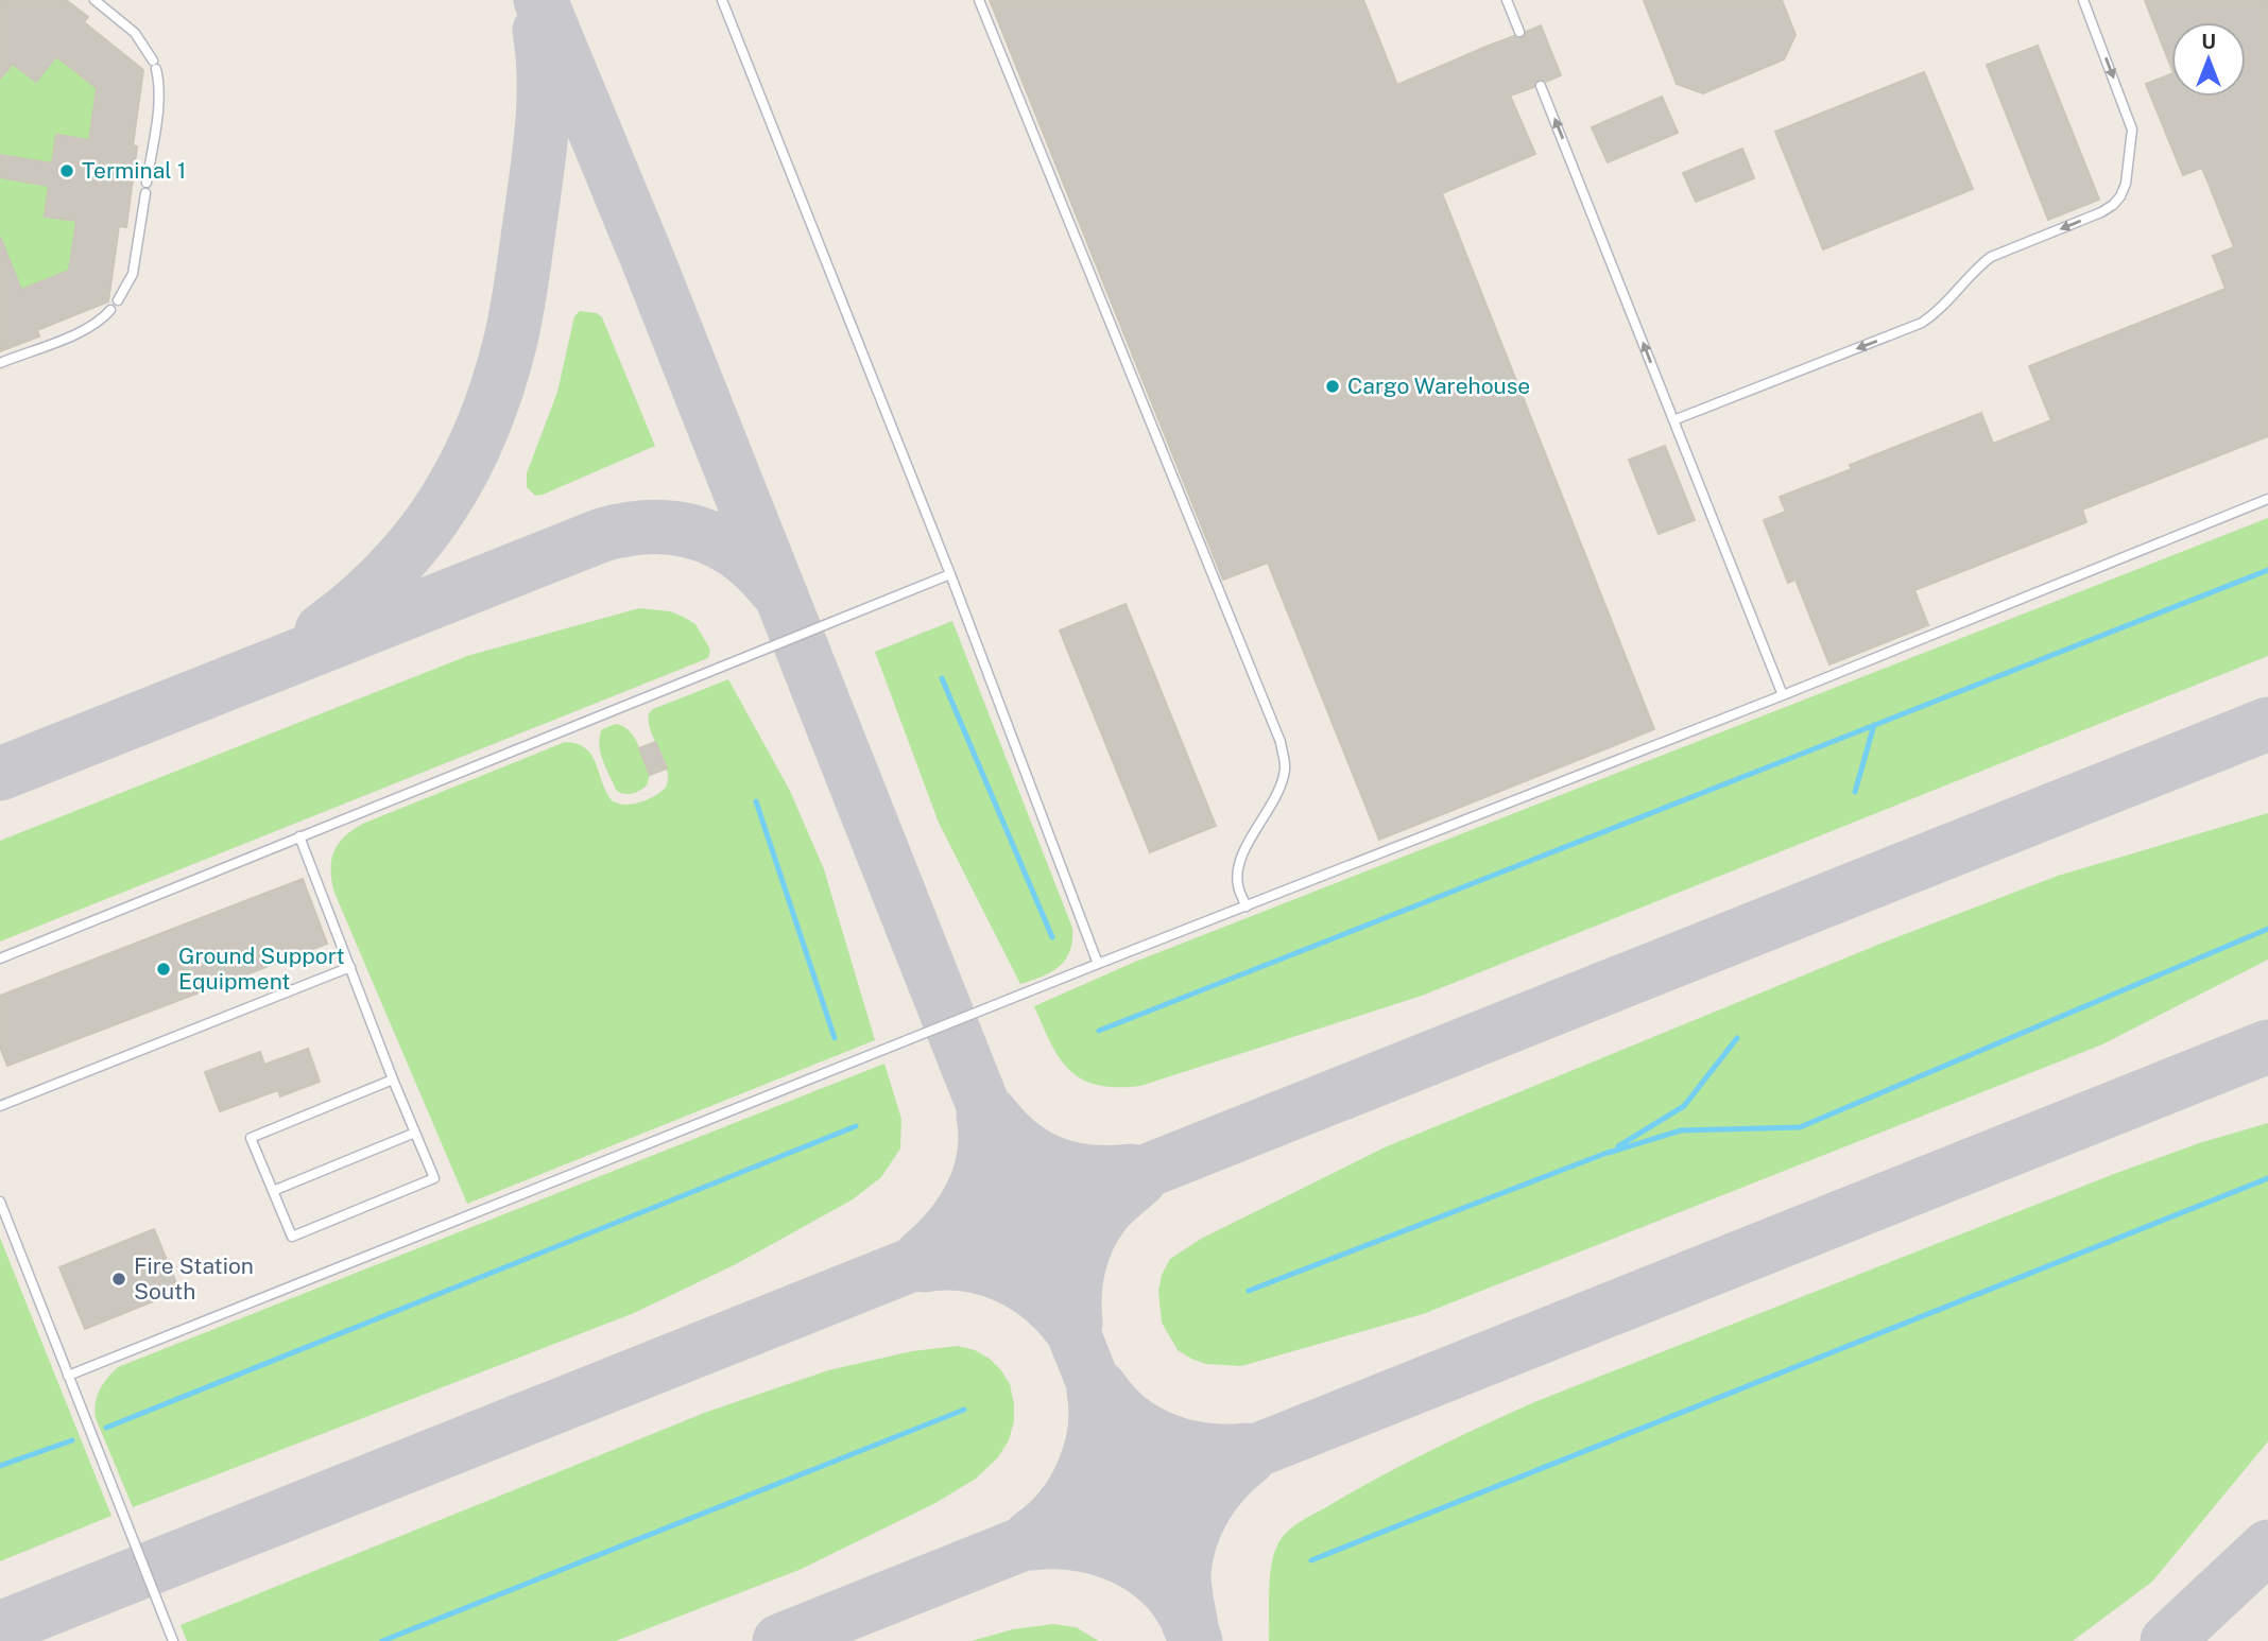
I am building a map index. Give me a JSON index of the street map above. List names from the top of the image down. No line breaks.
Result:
{"places":["Terminal 1","Cargo Warehouse","Ground Support Equipment","Fire Station South"],"north":"top"}
